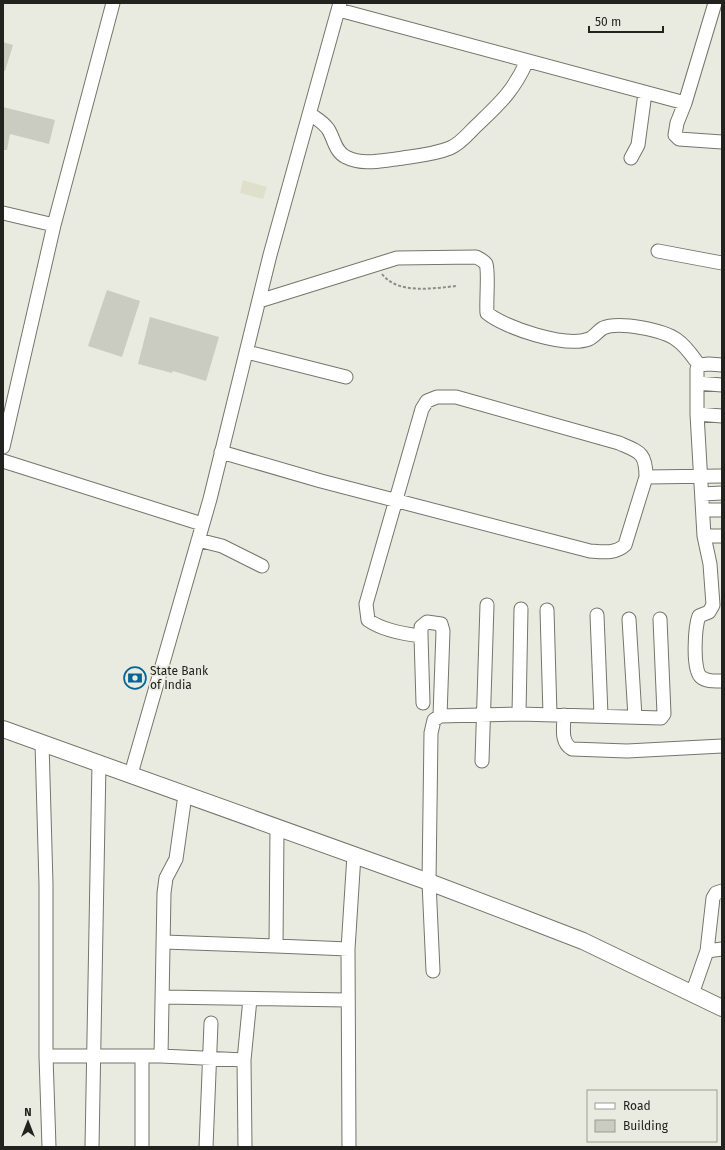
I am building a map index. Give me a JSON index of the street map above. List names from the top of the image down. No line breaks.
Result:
{"places":{"bank":["State Bank of India"]},"legend":["Road","Building"],"scale_bar":"50 m","north":"top"}
